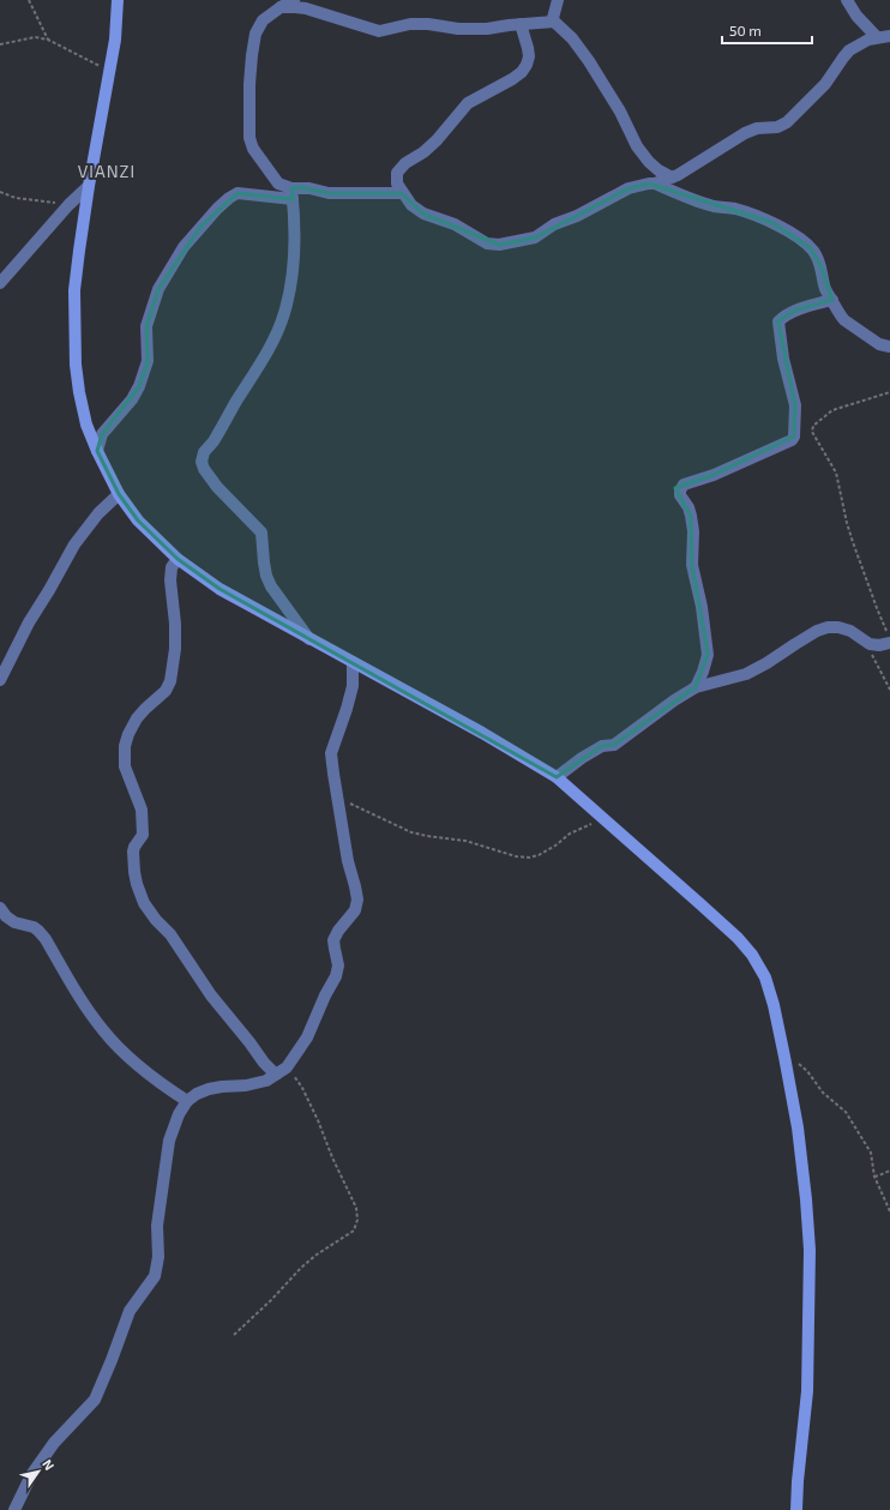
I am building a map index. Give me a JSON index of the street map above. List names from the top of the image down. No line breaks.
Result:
{"districts":["VIANZI"],"scale_bar":"50 m","north":"top right"}
